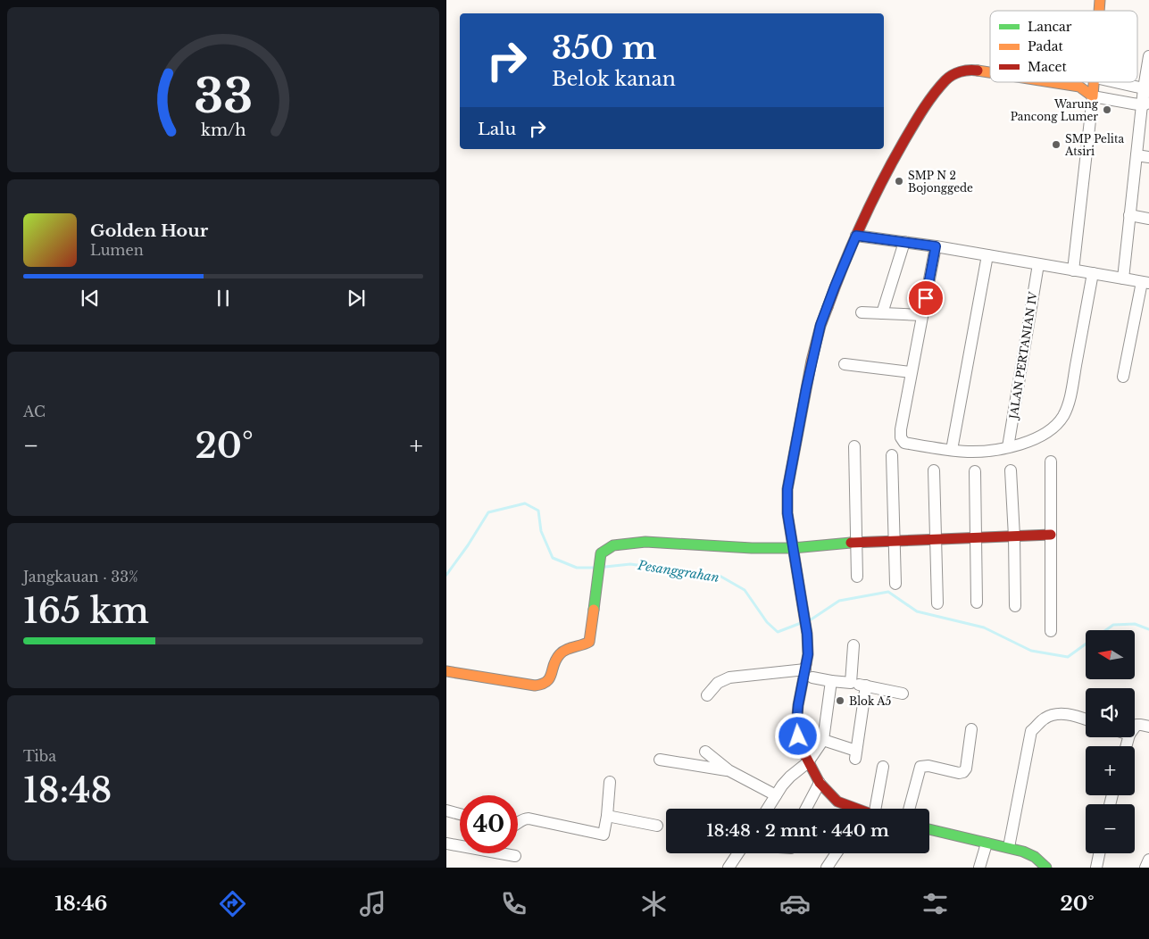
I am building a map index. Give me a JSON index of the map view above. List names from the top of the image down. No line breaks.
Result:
{"streets":{"street":["JALAN PERTANIAN IV"]},"water":["Pesanggrahan"],"places":["Warung Pancong Lumer","SMP Pelita Atsiri","SMP N 2 Bojonggede","Blok A5"],"legend":["Lancar","Padat","Macet"],"north":"left","page":{"turn":["350 m","Belok kanan"],"then":"Lalu","song":["Golden Hour","Lumen"],"tile":["AC",["Jangkauan · 33%","165 km"],["Tiba","18:48"]],"heat":["−","20°","+"],"map_buttons":["+","−"],"limit":"40","trip":"18:48 · 2 mnt · 440 m","tabs":["18:46","20°"],"gauge":["33","km/h"]}}
